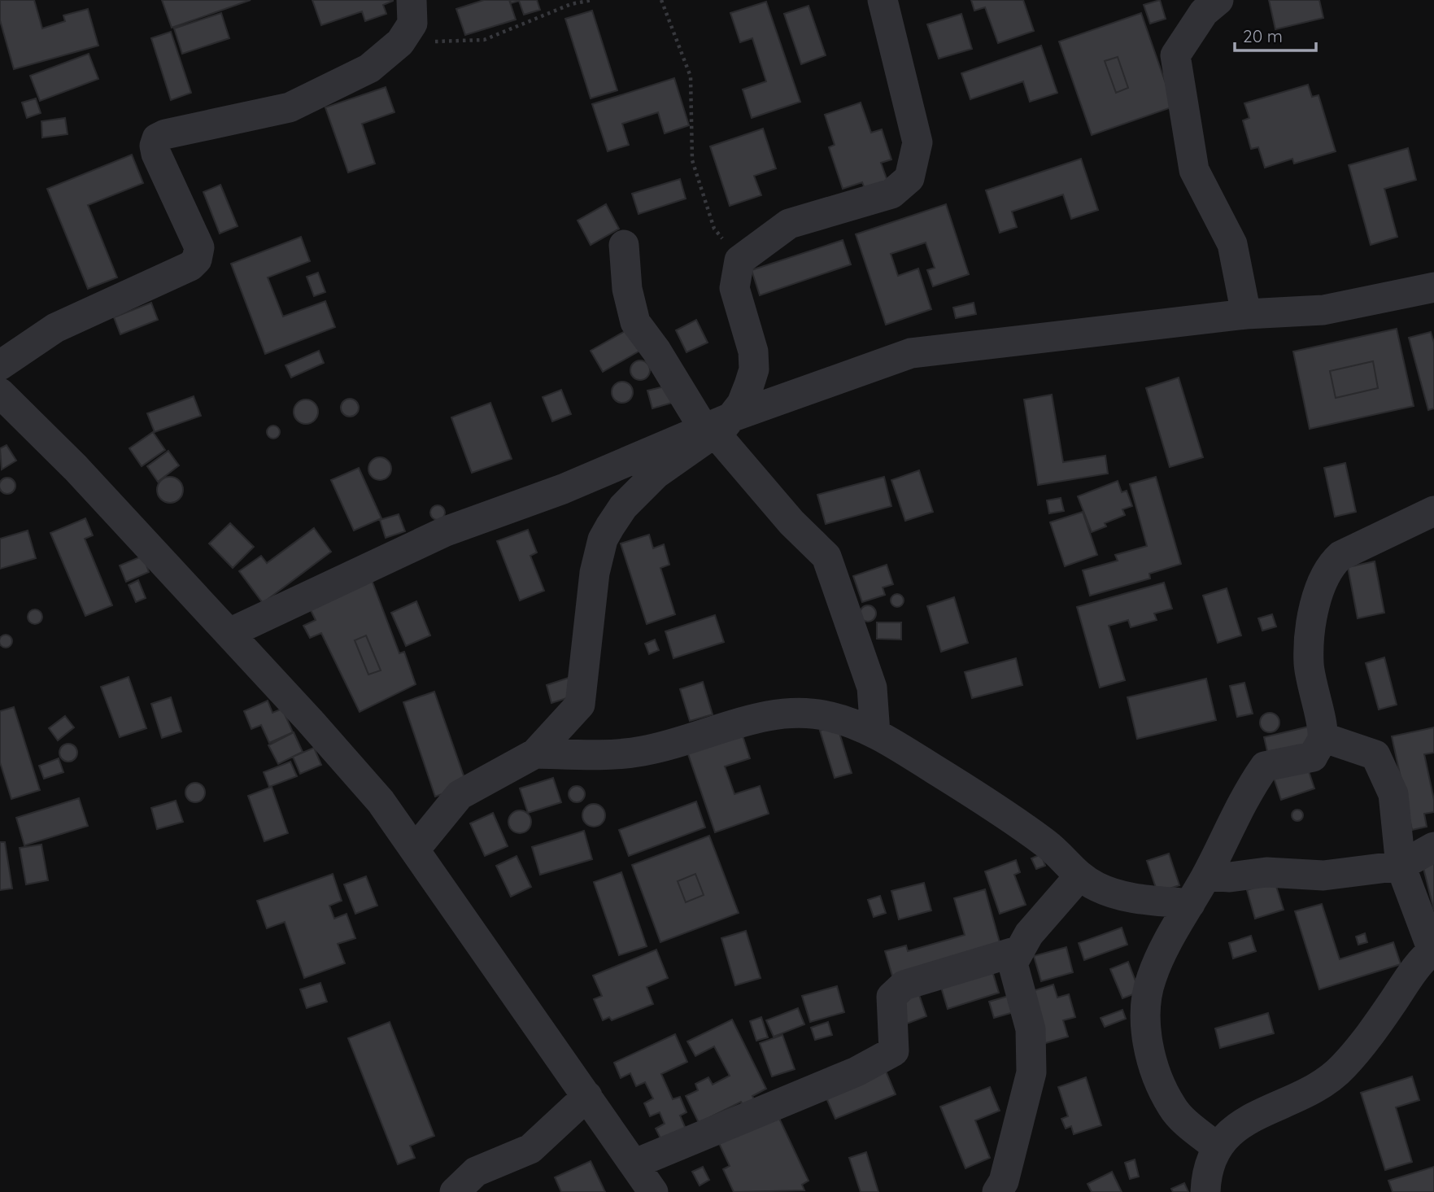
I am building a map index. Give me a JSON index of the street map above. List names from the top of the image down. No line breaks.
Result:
{"scale_bar":"20 m"}
